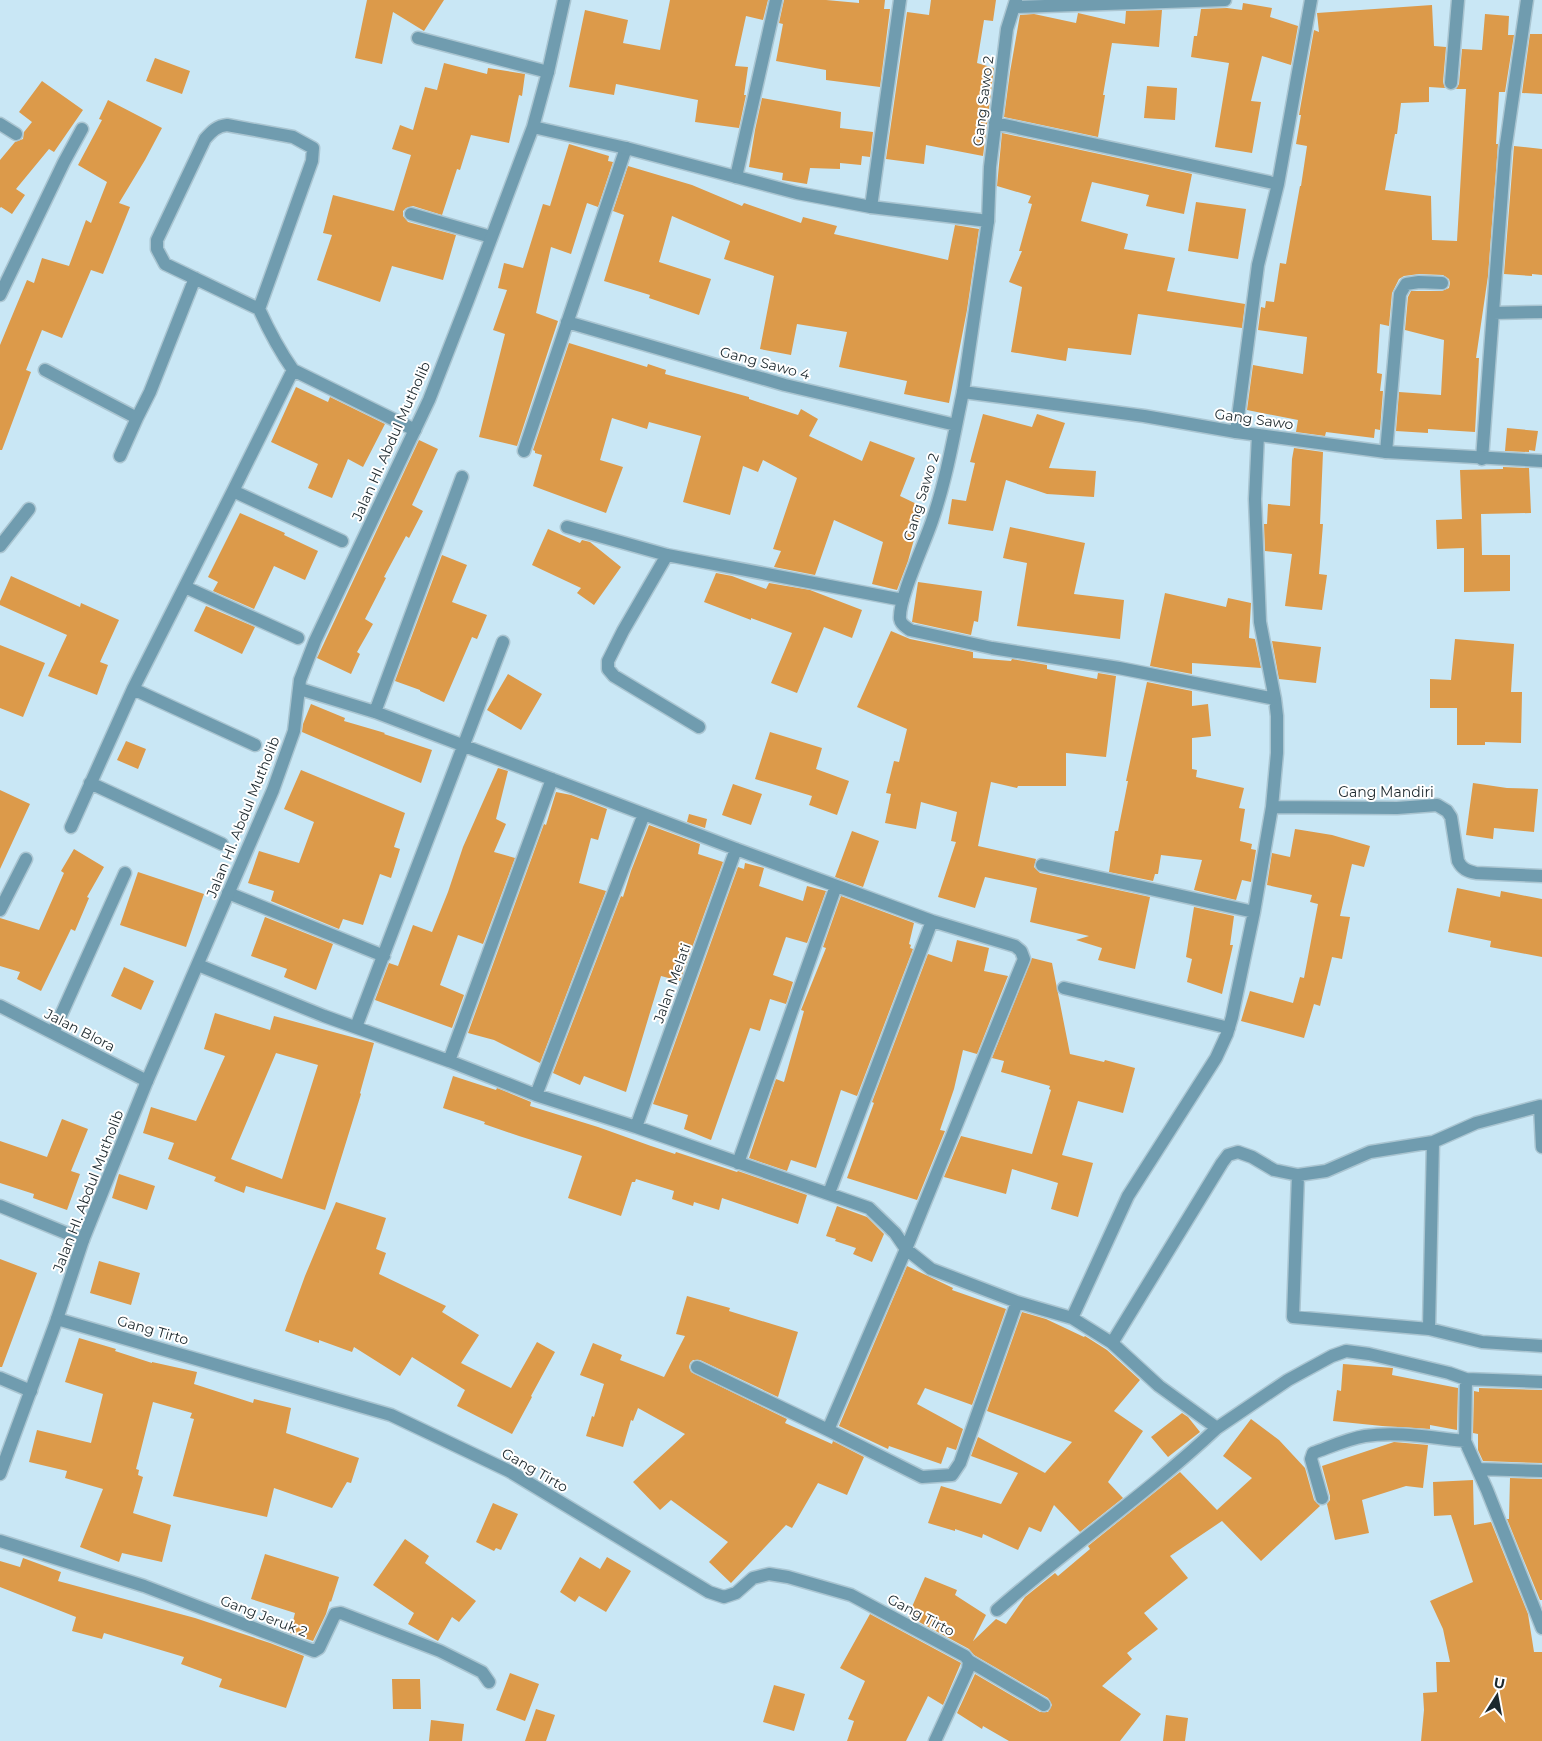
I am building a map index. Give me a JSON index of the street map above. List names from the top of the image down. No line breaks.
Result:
{"streets":{"street":["Gang Sawo 2","Gang Sawo 4","Gang Sawo","Jalan HI. Abdul Mutholib","Gang Mandiri","Jalan Melati","Jalan Blora","Gang Tirto","Gang Jeruk 2"]},"crossings":[["Gang Sawo 2","Gang Sawo 4"],["Gang Sawo 2","Gang Sawo"],["Jalan HI. Abdul Mutholib","Jalan Blora"],["Jalan HI. Abdul Mutholib","Gang Tirto"]],"north":"top"}
